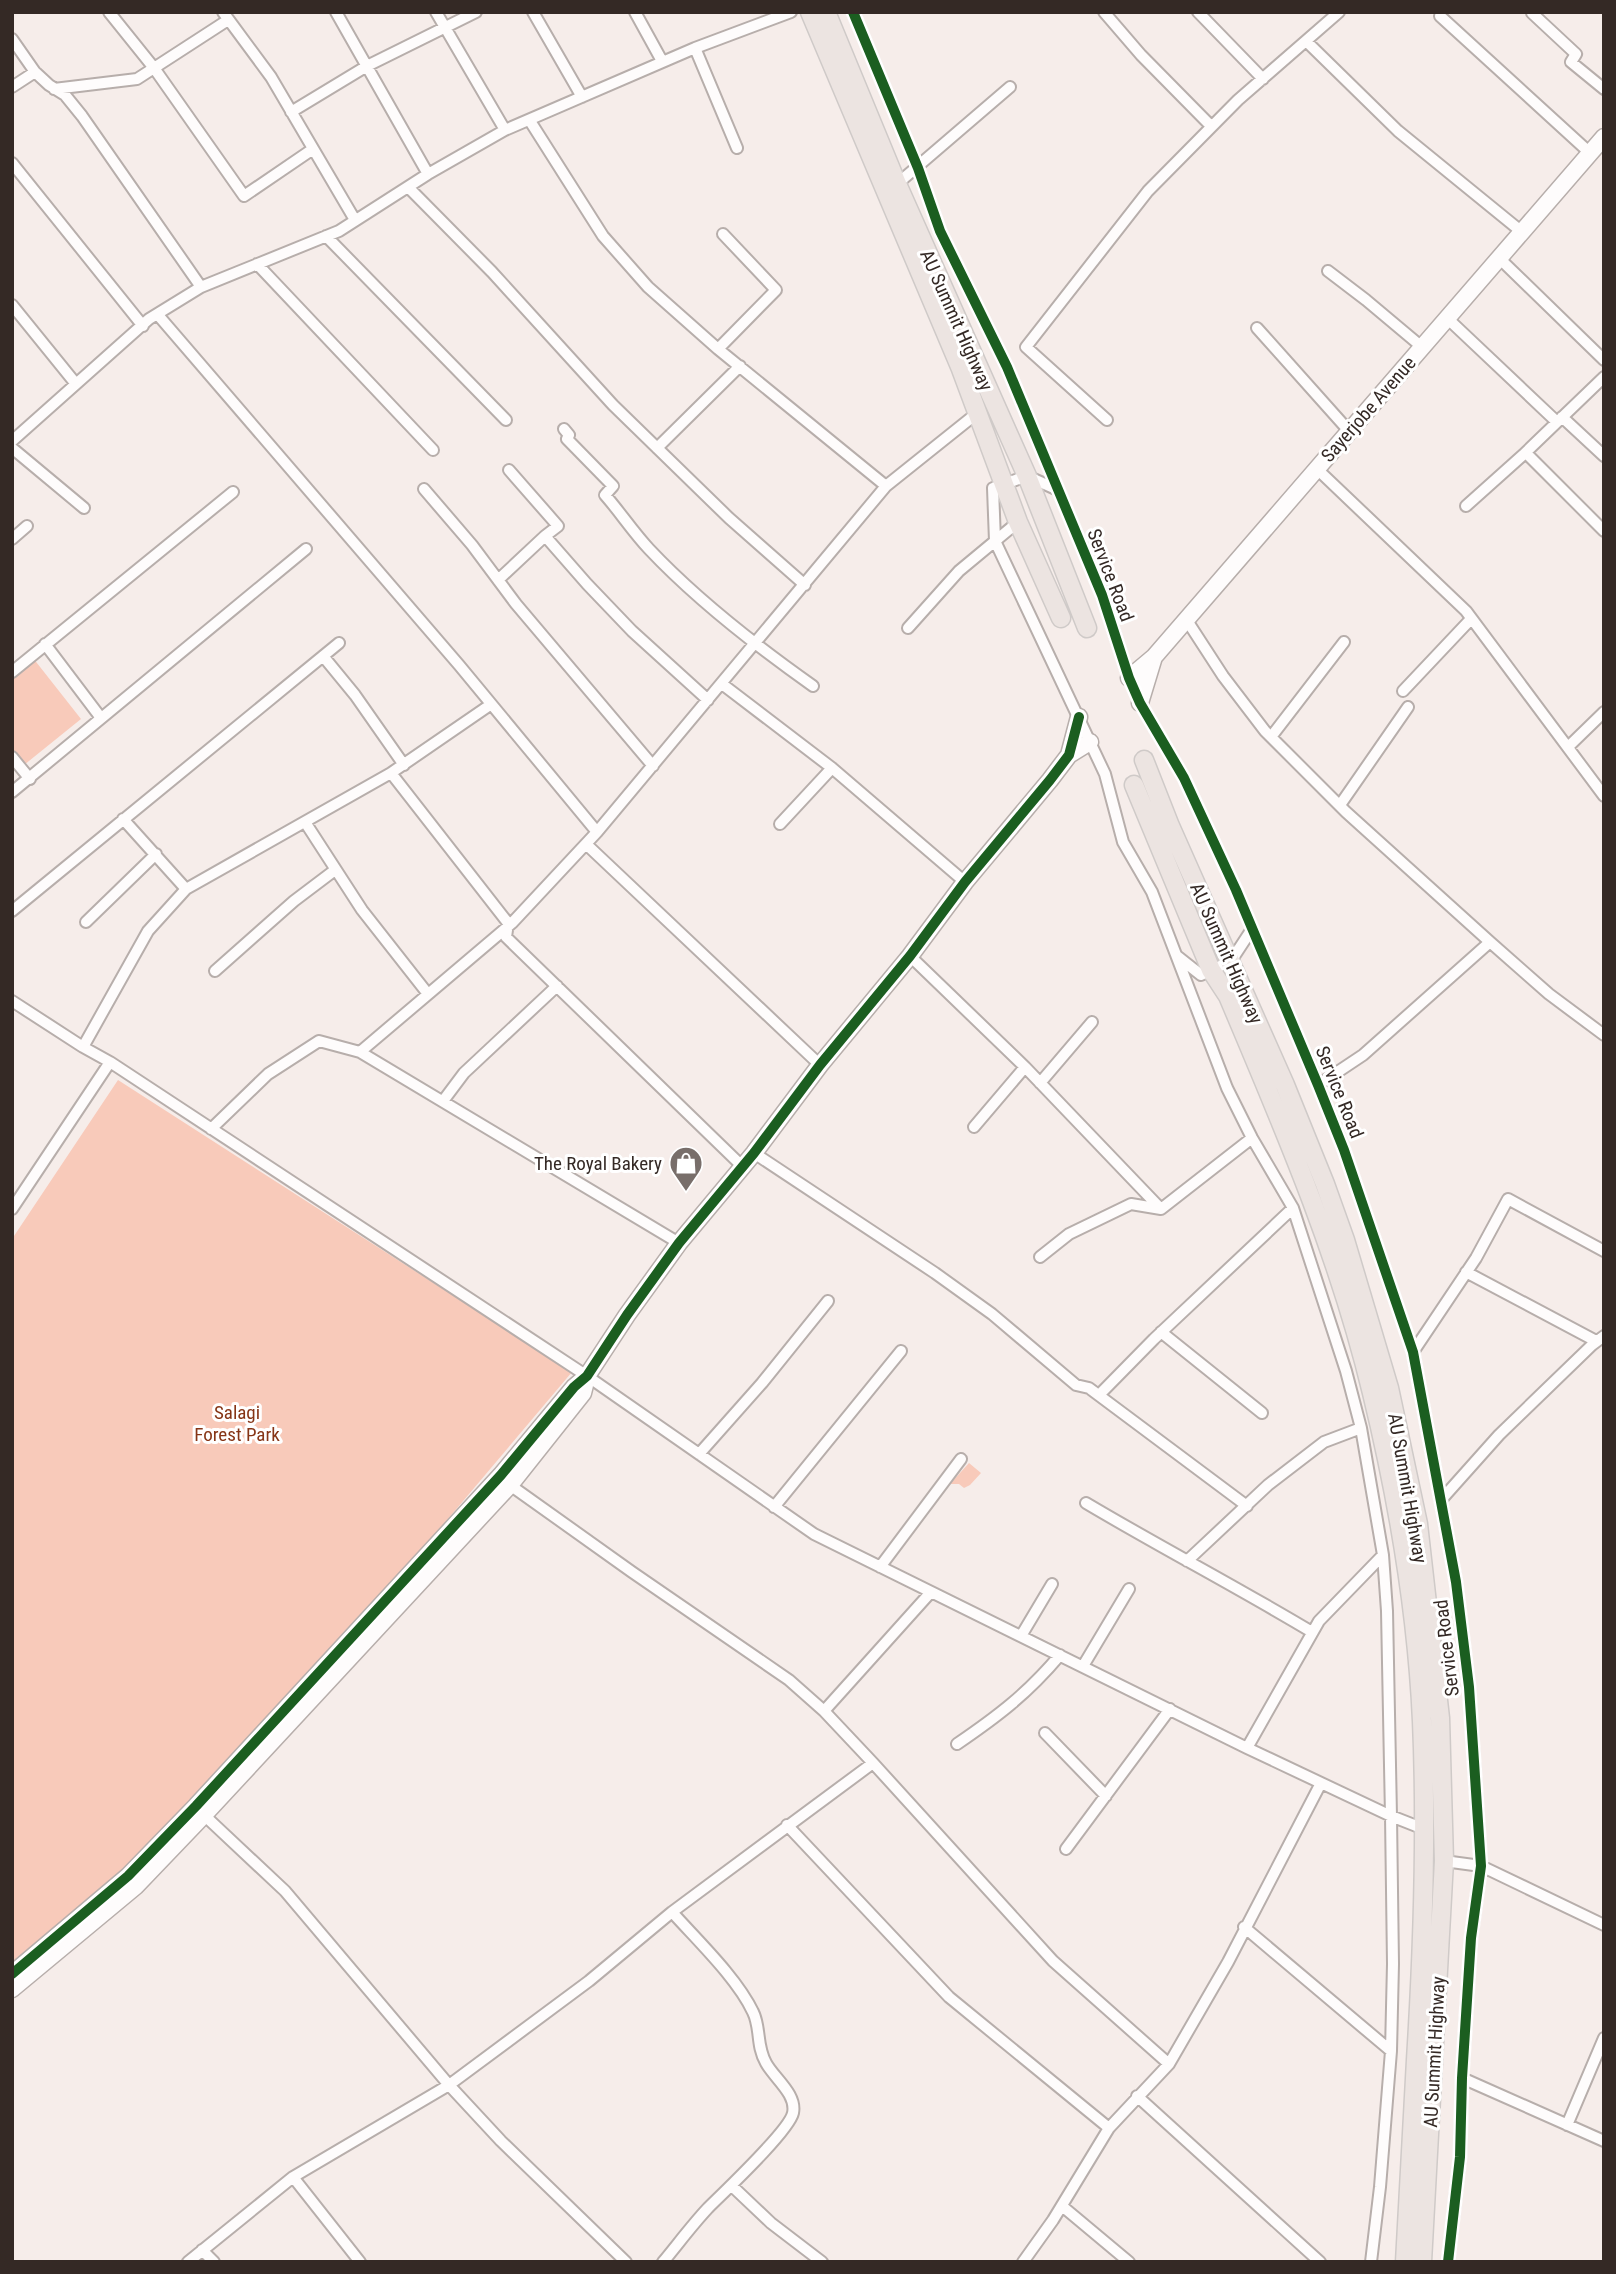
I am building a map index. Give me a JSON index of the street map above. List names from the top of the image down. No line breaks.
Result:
{"streets":{"main road":["AU Summit Highway"],"street":["Sayerjobe Avenue","Service Road"]},"crossings":[["Sayerjobe Avenue","Service Road"]],"parks":["Salagi Forest Park"],"places":{"shop":["The Royal Bakery"]}}
